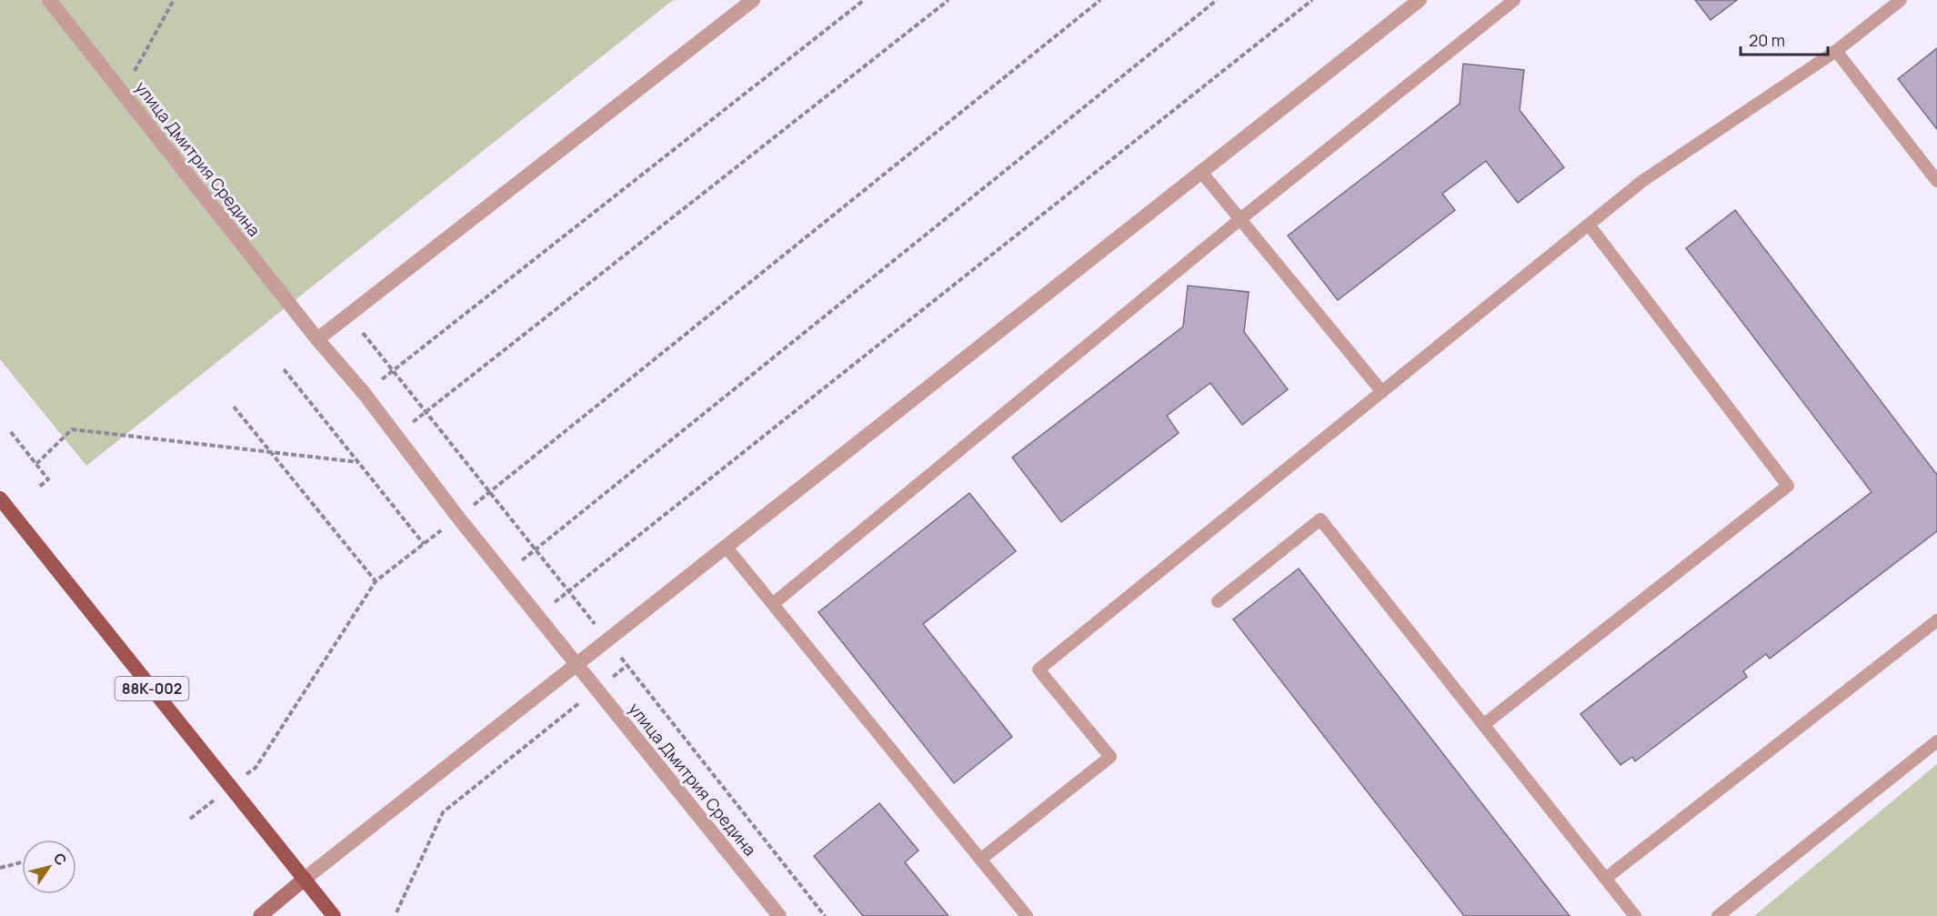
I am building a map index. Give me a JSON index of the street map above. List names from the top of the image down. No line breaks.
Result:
{"streets":{"main road":["88К-002"],"street":["улица Дмитрия Средина"]},"scale_bar":"20 m","north":"top right"}
